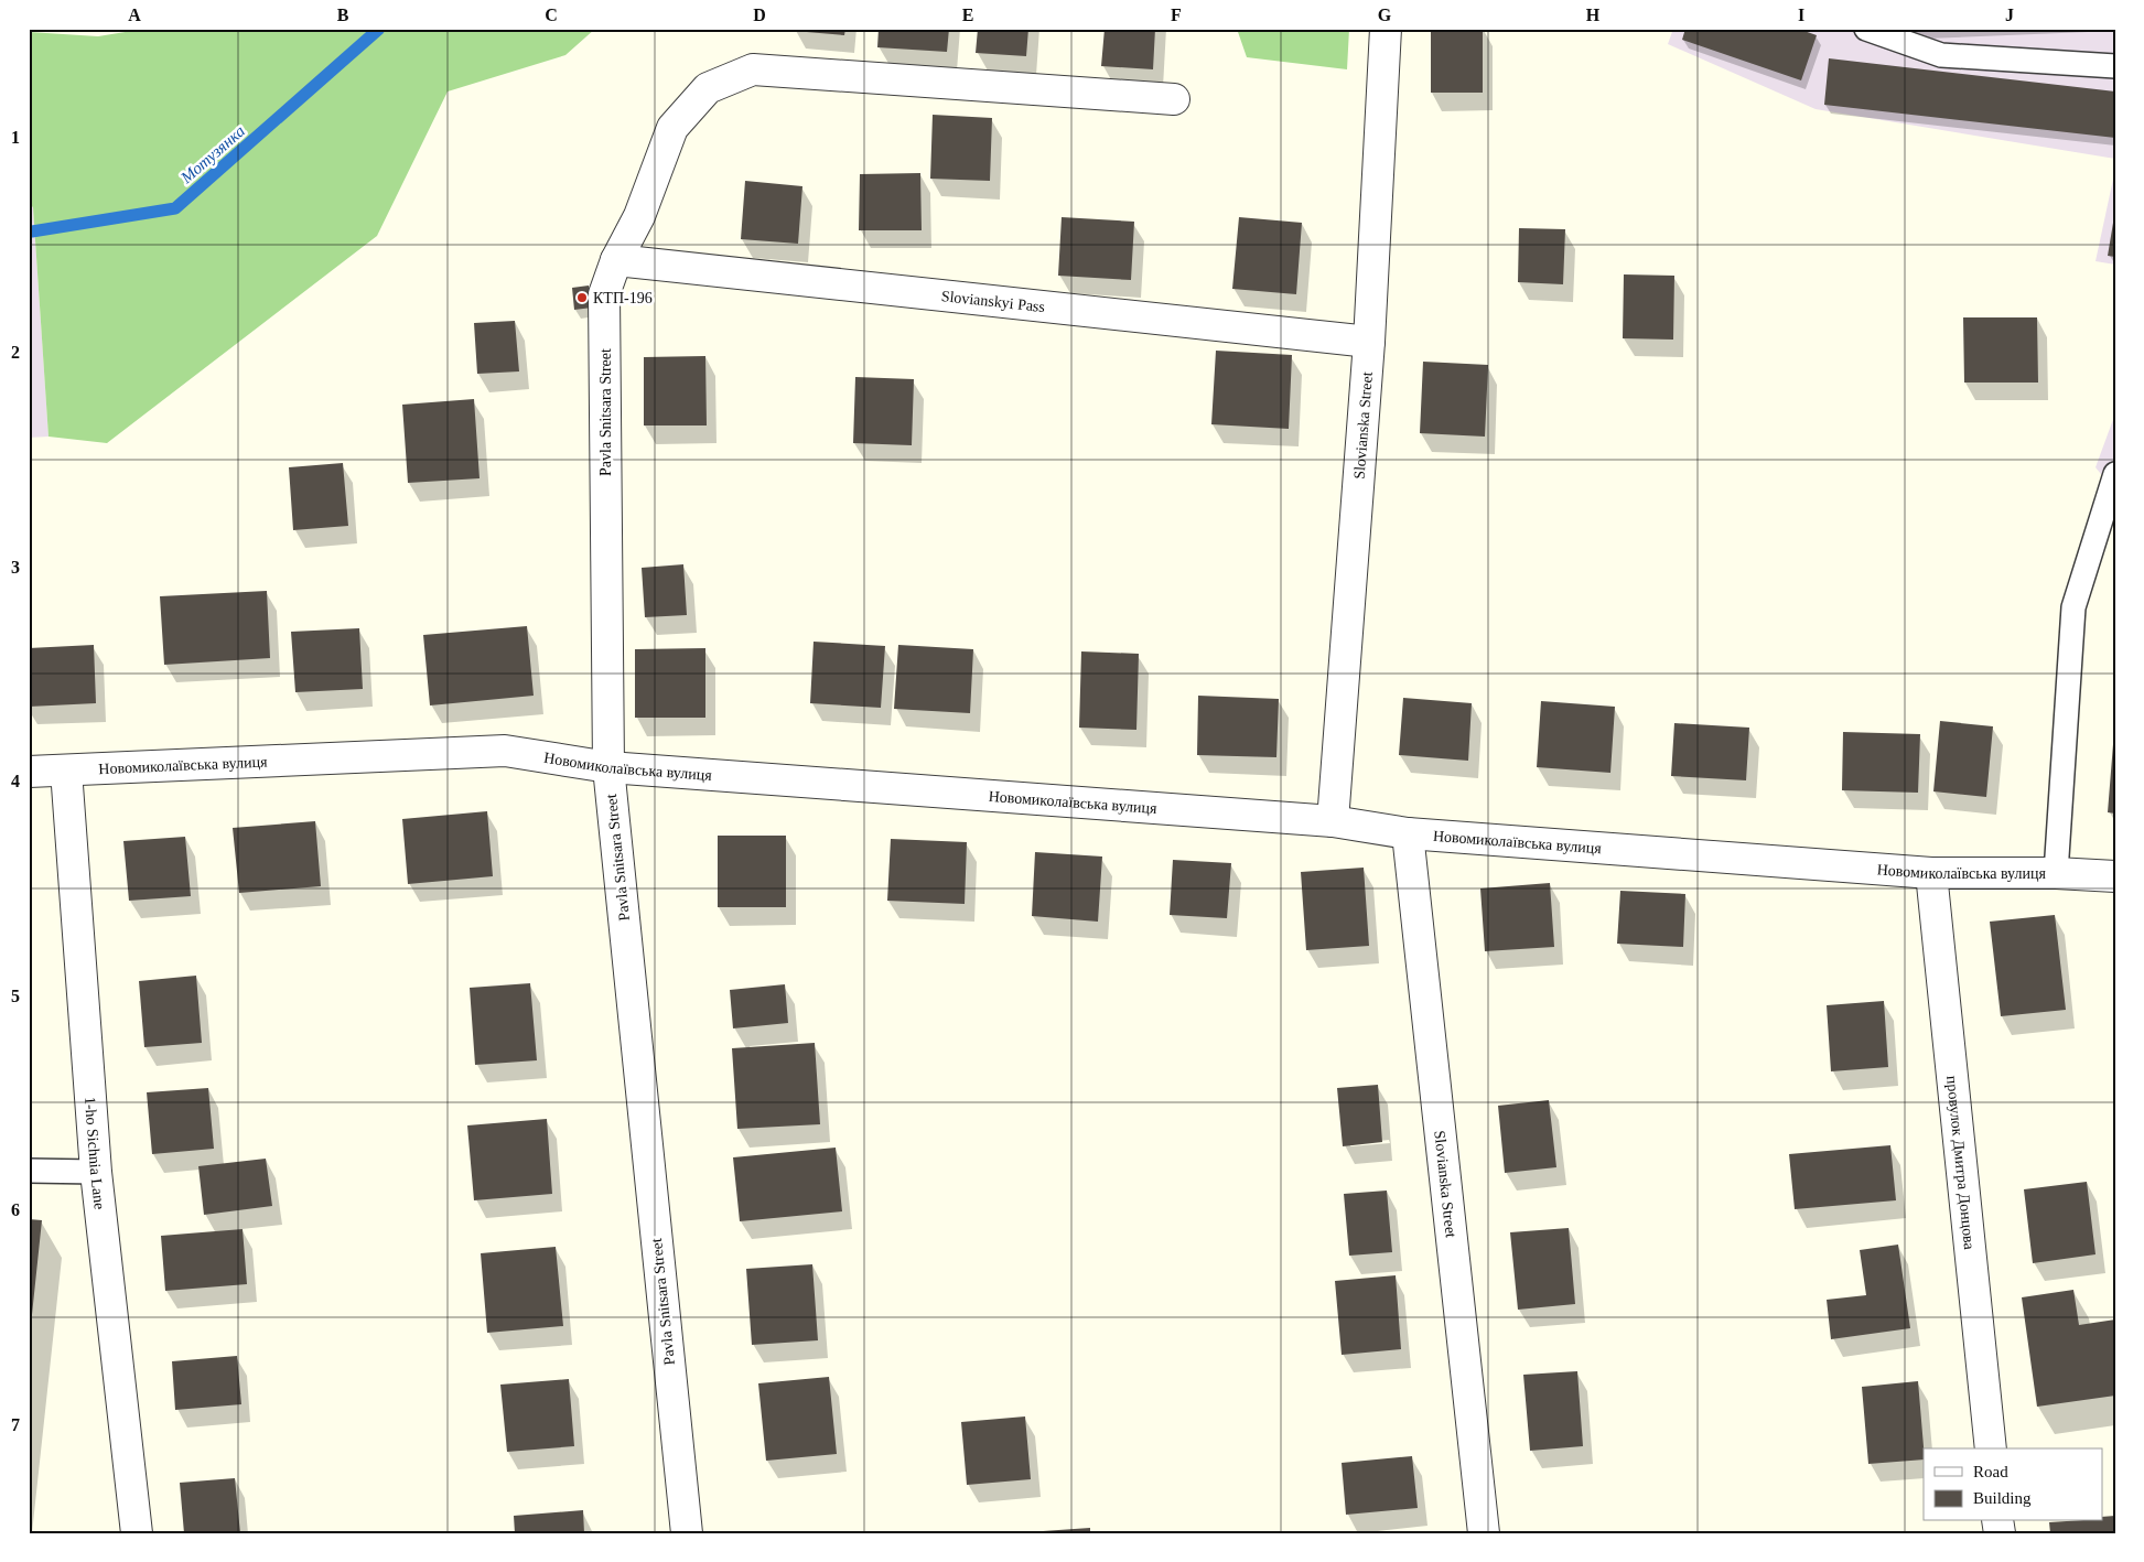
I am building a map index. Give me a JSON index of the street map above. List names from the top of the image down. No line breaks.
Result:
{"streets":{"street":["Slovianskyi Pass","Pavla Snitsara Street","Slovianska Street","Новомиколаївська вулиця","1-ho Sichnia Lane","провулок Дмитра Донцова"]},"crossings":[["Slovianskyi Pass","Pavla Snitsara Street"],["Slovianskyi Pass","Slovianska Street"],["Pavla Snitsara Street","Новомиколаївська вулиця"],["Slovianska Street","Новомиколаївська вулиця"],["Новомиколаївська вулиця","1-ho Sichnia Lane"],["Новомиколаївська вулиця","провулок Дмитра Донцова"]],"water":["Мотузянка"],"places":["КТП-196"],"legend":["Road","Building"],"grid":{"columns":["A","B","C","D","E","F","G","H","I","J"],"rows":["1","2","3","4","5","6","7"]}}
